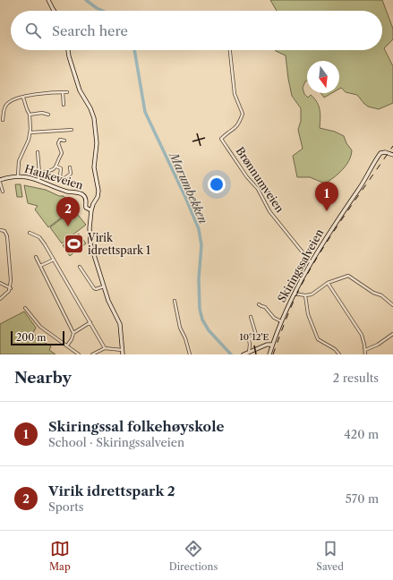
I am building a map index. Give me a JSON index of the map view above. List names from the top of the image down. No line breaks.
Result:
{"streets":{"main road":["Haukeveien","Skiringssalveien"],"street":["Brønnumveien"]},"crossings":[["Brønnumveien","Skiringssalveien"]],"water":["Marumbekken"],"places":{"sports":["Virik idrettspark 1"]},"scale_bar":"200 m","north":"bottom","page":{"search":"Search here","pins":["1","2"],"scale":"200 m","heading":["Nearby","2 results"],"list":[{"mark":"1","name":"Skiringssal folkehøyskole","note":"School · Skiringssalveien","value":"420 m"},{"mark":"2","name":"Virik idrettspark 2","note":"Sports","value":"570 m"}],"nav":["Map","Directions","Saved"]},"coordinates":["10°12'E"]}
